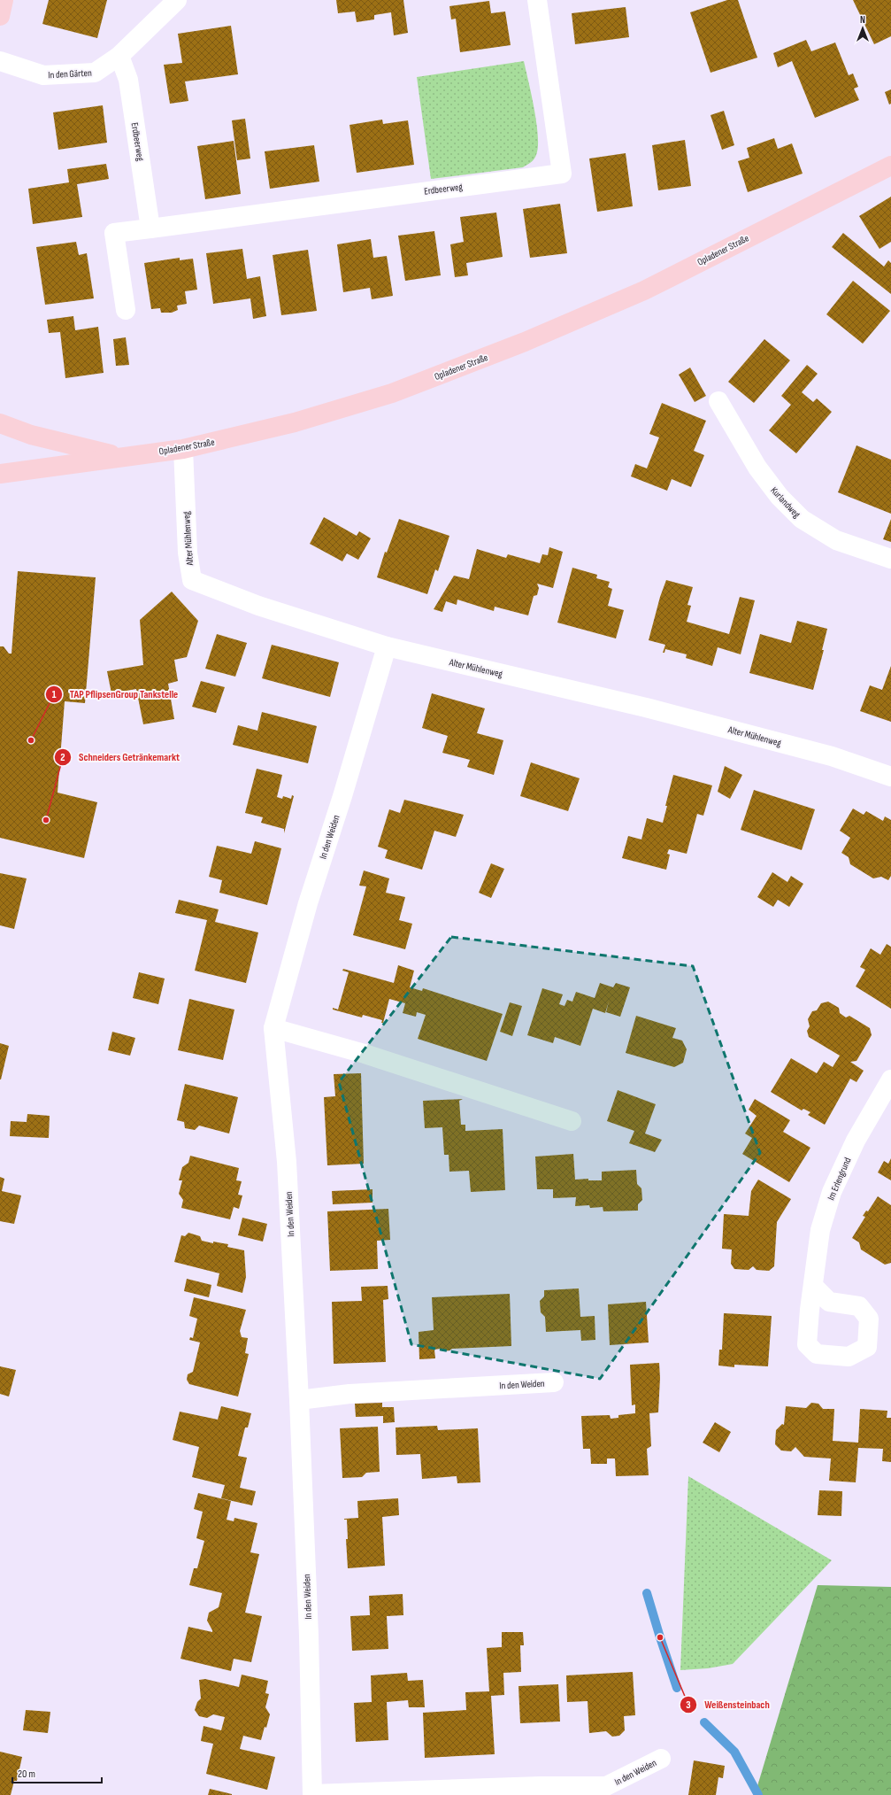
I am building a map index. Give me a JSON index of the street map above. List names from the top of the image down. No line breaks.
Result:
{"streets":{"main road":["Opladener Straße"],"street":["In den Gärten","Erdbeerweg","Kurlandweg","Alter Mühlenweg","In den Weiden","Im Erlengrund"]},"crossings":[["In den Gärten","Erdbeerweg"],["Opladener Straße","Alter Mühlenweg"],["Alter Mühlenweg","In den Weiden"]],"places":["TAP PflipsenGroup Tankstelle","Schneiders Getränkemarkt","Weißensteinbach"],"scale_bar":"20 m","north":"top"}
